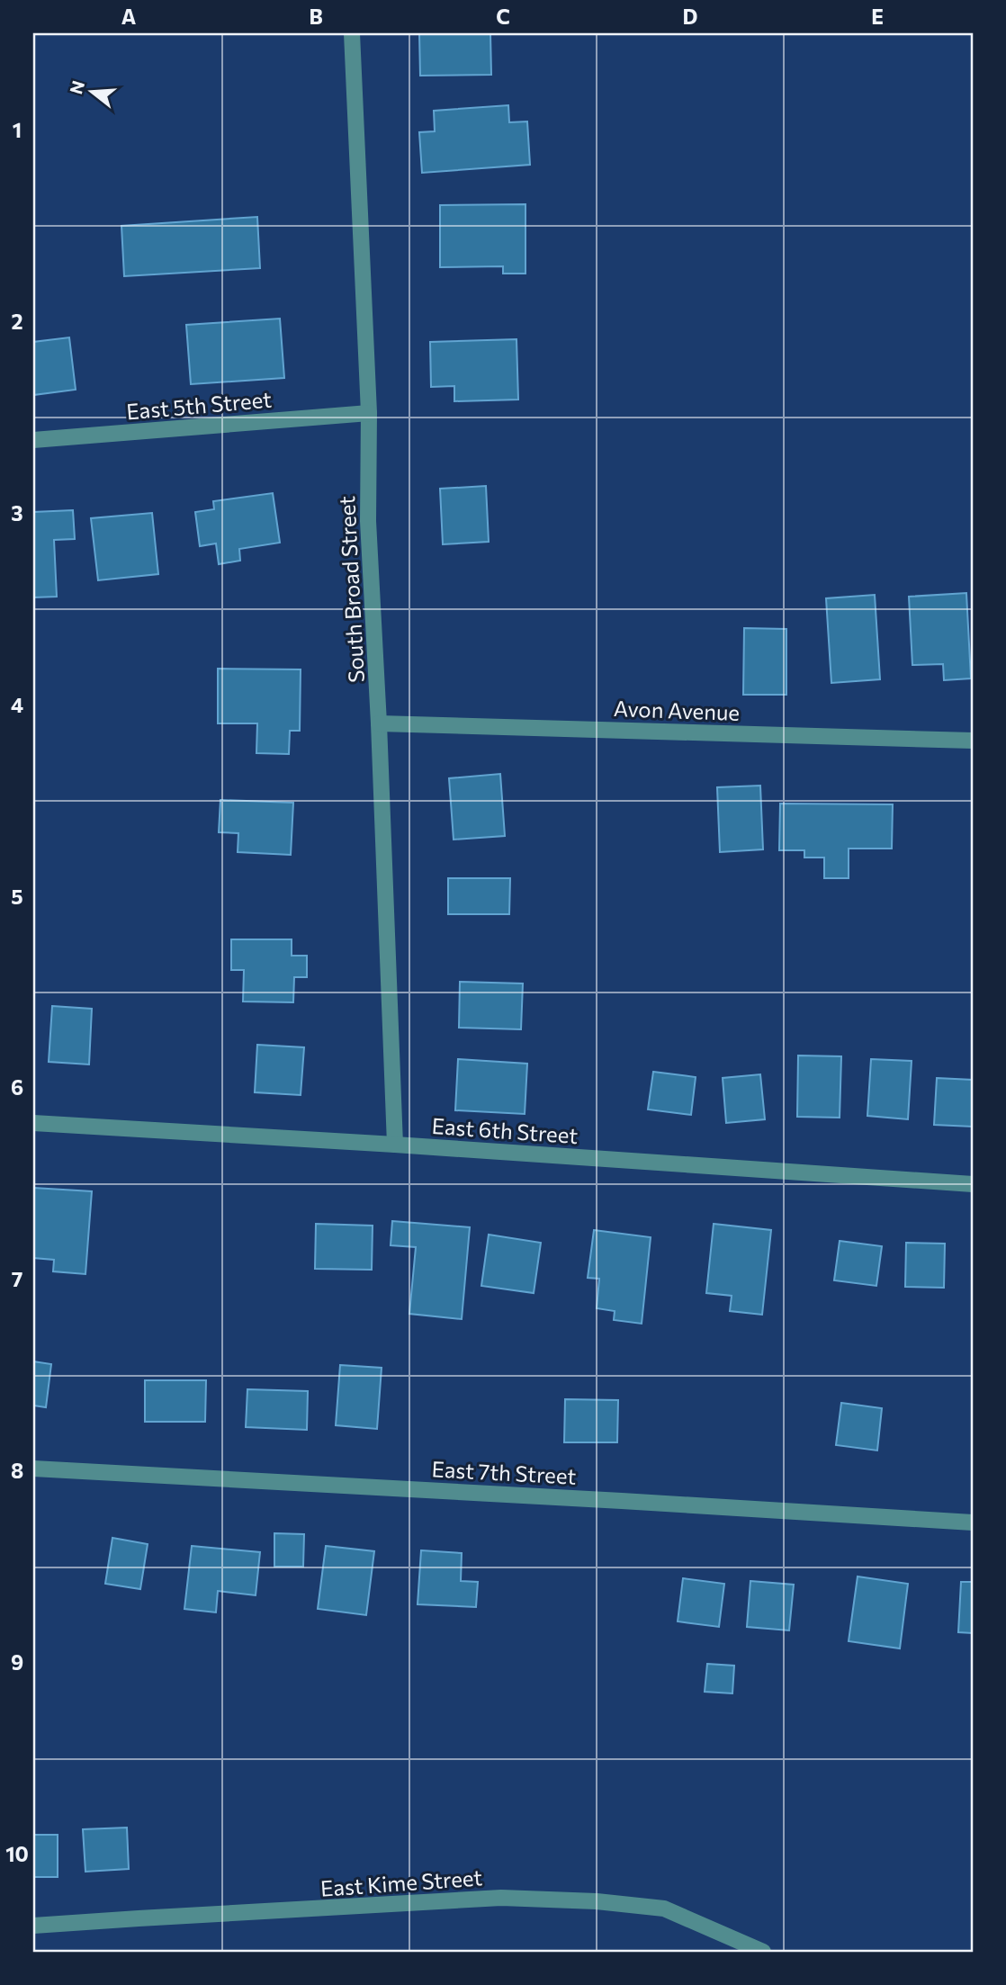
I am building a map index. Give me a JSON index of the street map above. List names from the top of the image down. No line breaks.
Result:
{"streets":{"street":["East 5th Street","South Broad Street","Avon Avenue","East 6th Street","East 7th Street","East Kime Street"]},"crossings":[["East 5th Street","South Broad Street"],["South Broad Street","Avon Avenue"],["South Broad Street","East 6th Street"]],"north":"left","grid":{"columns":["A","B","C","D","E"],"rows":["1","2","3","4","5","6","7","8","9","10"]}}
